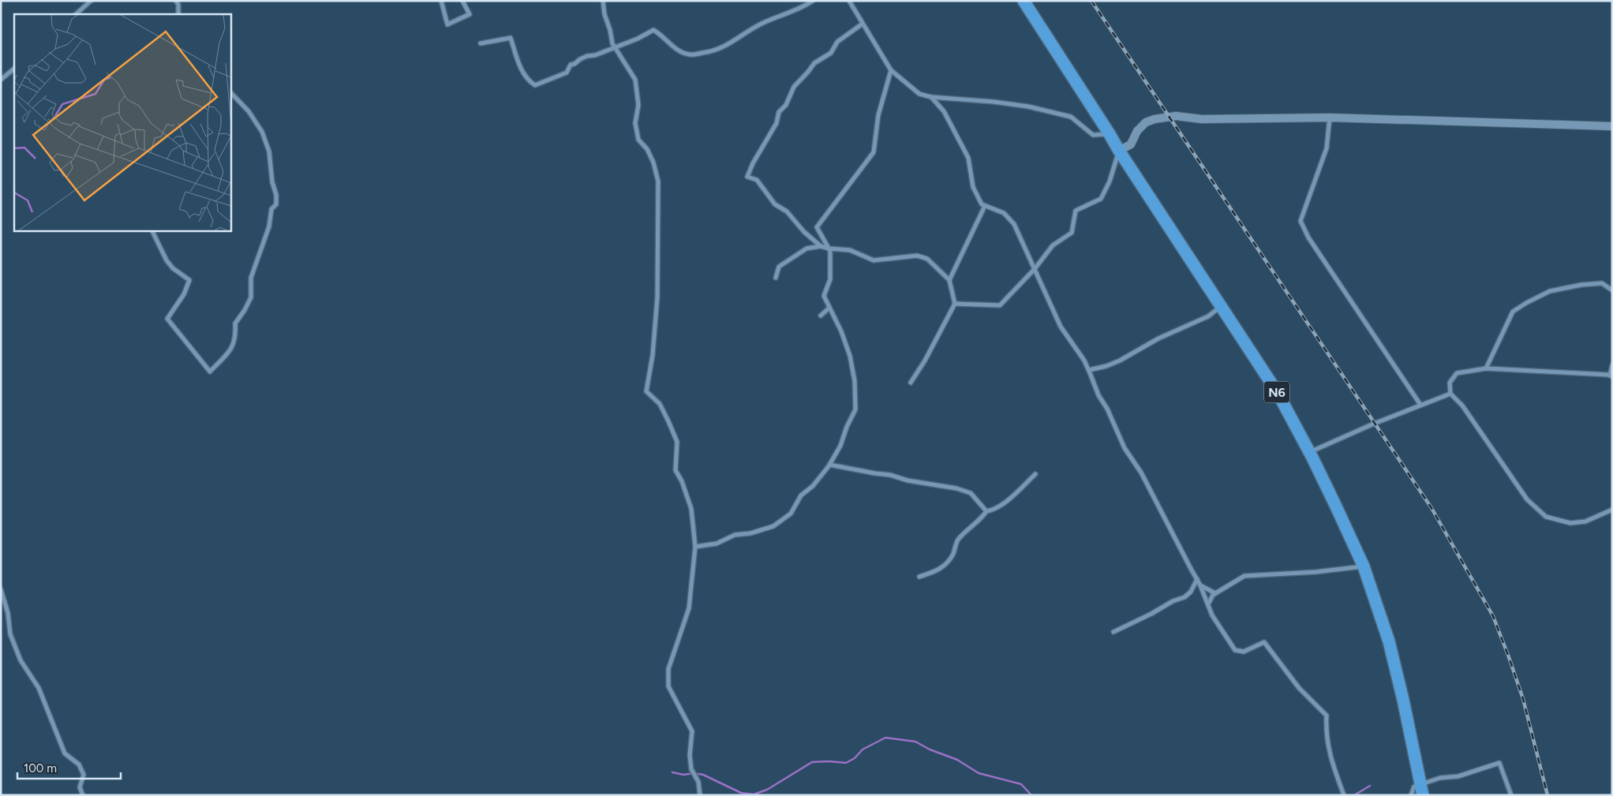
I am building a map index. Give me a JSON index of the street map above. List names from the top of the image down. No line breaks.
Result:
{"streets":{"highway":["N6"]},"scale_bar":"100 m"}
